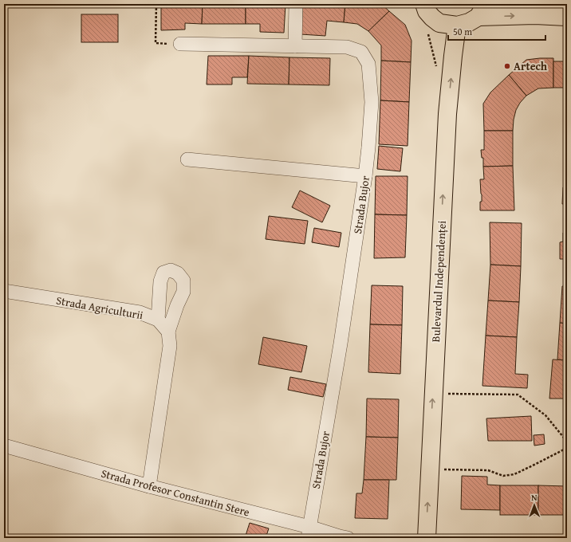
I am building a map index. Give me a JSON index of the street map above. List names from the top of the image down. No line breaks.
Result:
{"streets":{"main road":["Bulevardul Independenței"],"street":["Strada Bujor","Strada Agriculturii","Strada Profesor Constantin Stere"]},"crossings":[["Strada Bujor","Strada Profesor Constantin Stere"]],"one_way":["Bulevardul Independenței"],"places":["Artech"],"scale_bar":"50 m","north":"top"}
